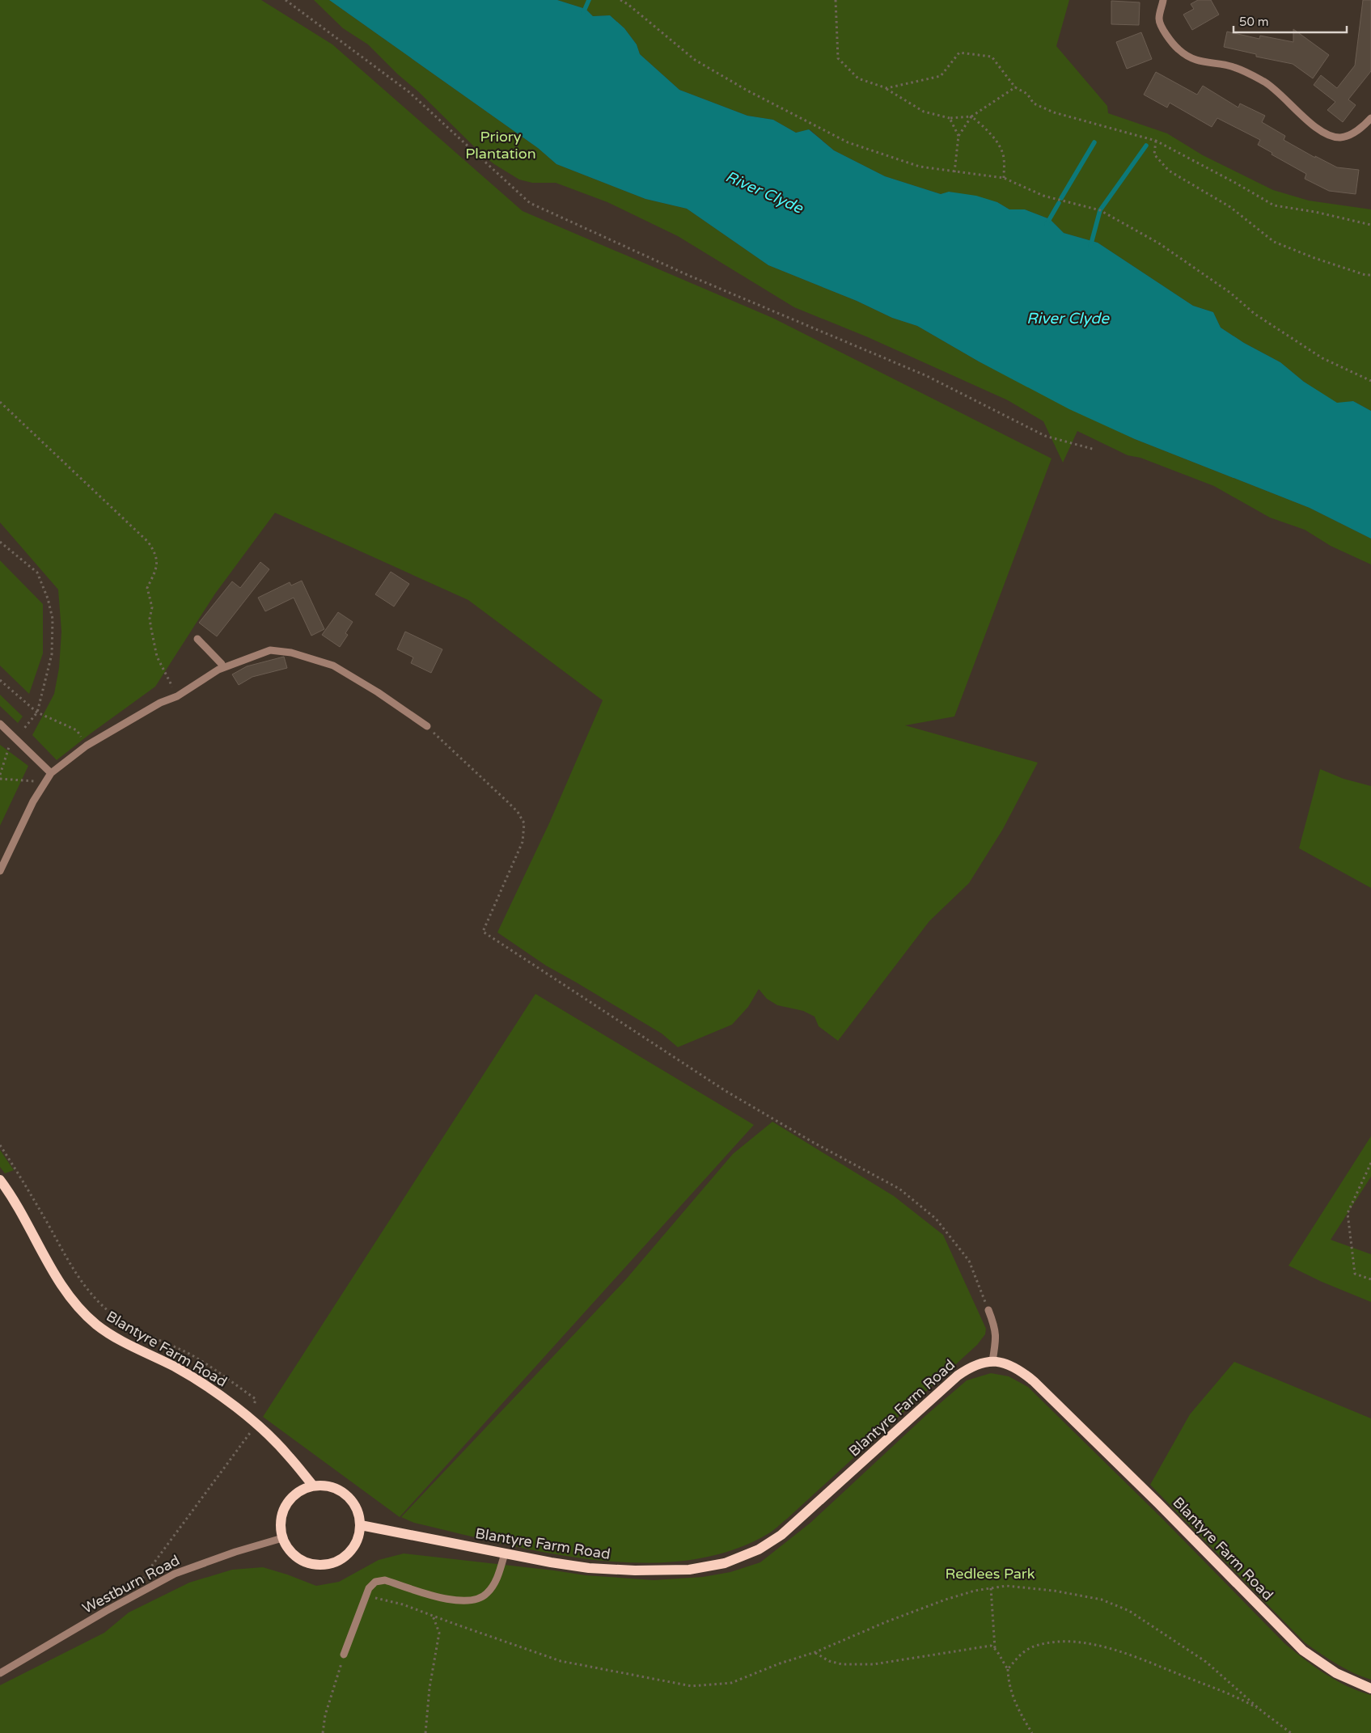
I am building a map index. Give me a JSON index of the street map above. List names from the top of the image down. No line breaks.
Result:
{"streets":{"main road":["Blantyre Farm Road"],"street":["Westburn Road"]},"crossings":[["Blantyre Farm Road","Westburn Road"]],"water":["River Clyde"],"parks":["Priory Plantation","Redlees Park"],"scale_bar":"50 m"}
